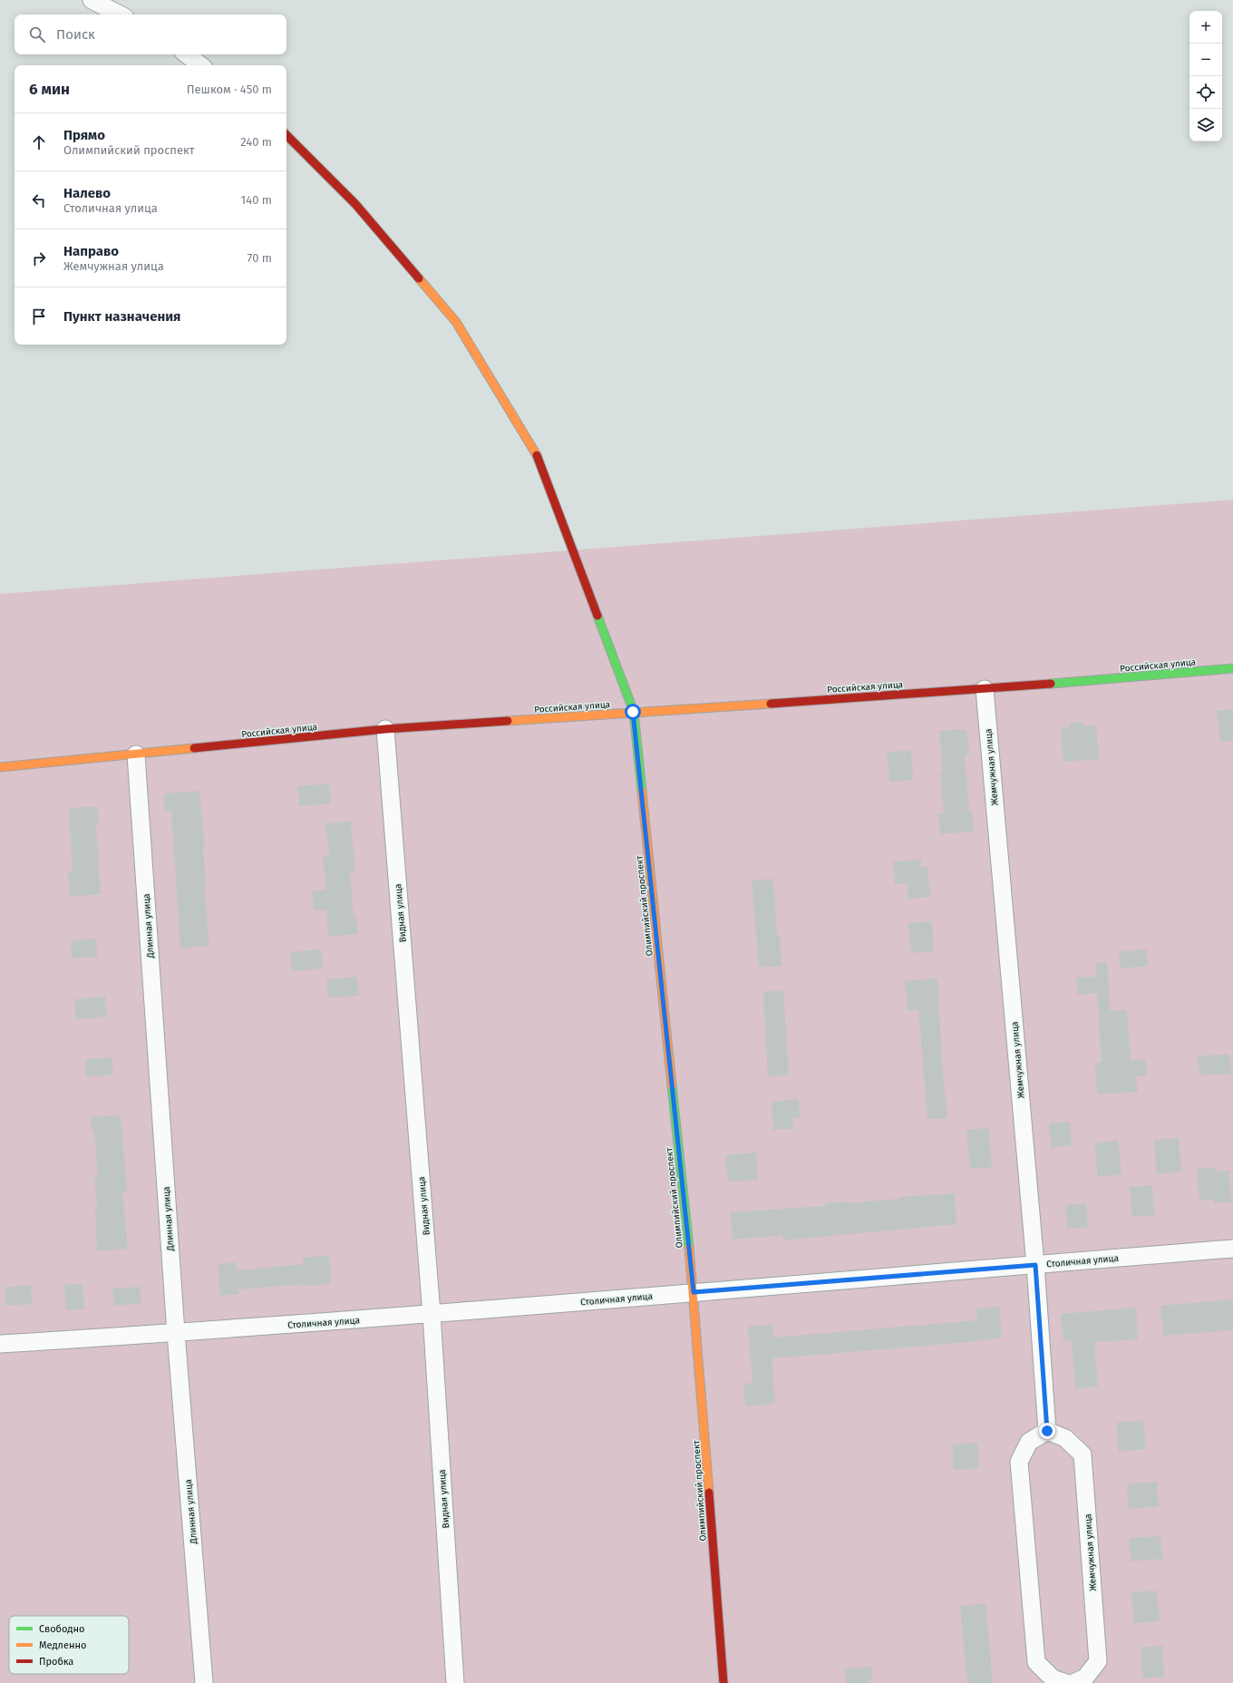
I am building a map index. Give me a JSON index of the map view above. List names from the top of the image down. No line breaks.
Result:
{"streets":{"street":["Российская улица","Жемчужная улица","Олимпийский проспект","Видная улица","Длинная улица","Столичная улица"]},"crossings":[["Российская улица","Жемчужная улица"],["Российская улица","Олимпийский проспект"],["Российская улица","Видная улица"],["Российская улица","Длинная улица"],["Жемчужная улица","Столичная улица"],["Олимпийский проспект","Столичная улица"],["Видная улица","Столичная улица"],["Длинная улица","Столичная улица"]],"legend":["Свободно","Медленно","Пробка"],"page":{"map_buttons":["+","−"],"search":"Поиск","heading":["6 мин","Пешком · 450 m"],"list":[["Прямо","Олимпийский проспект","240 m"],["Налево","Столичная улица","140 m"],["Направо","Жемчужная улица","70 m"],"Пункт назначения"]}}
